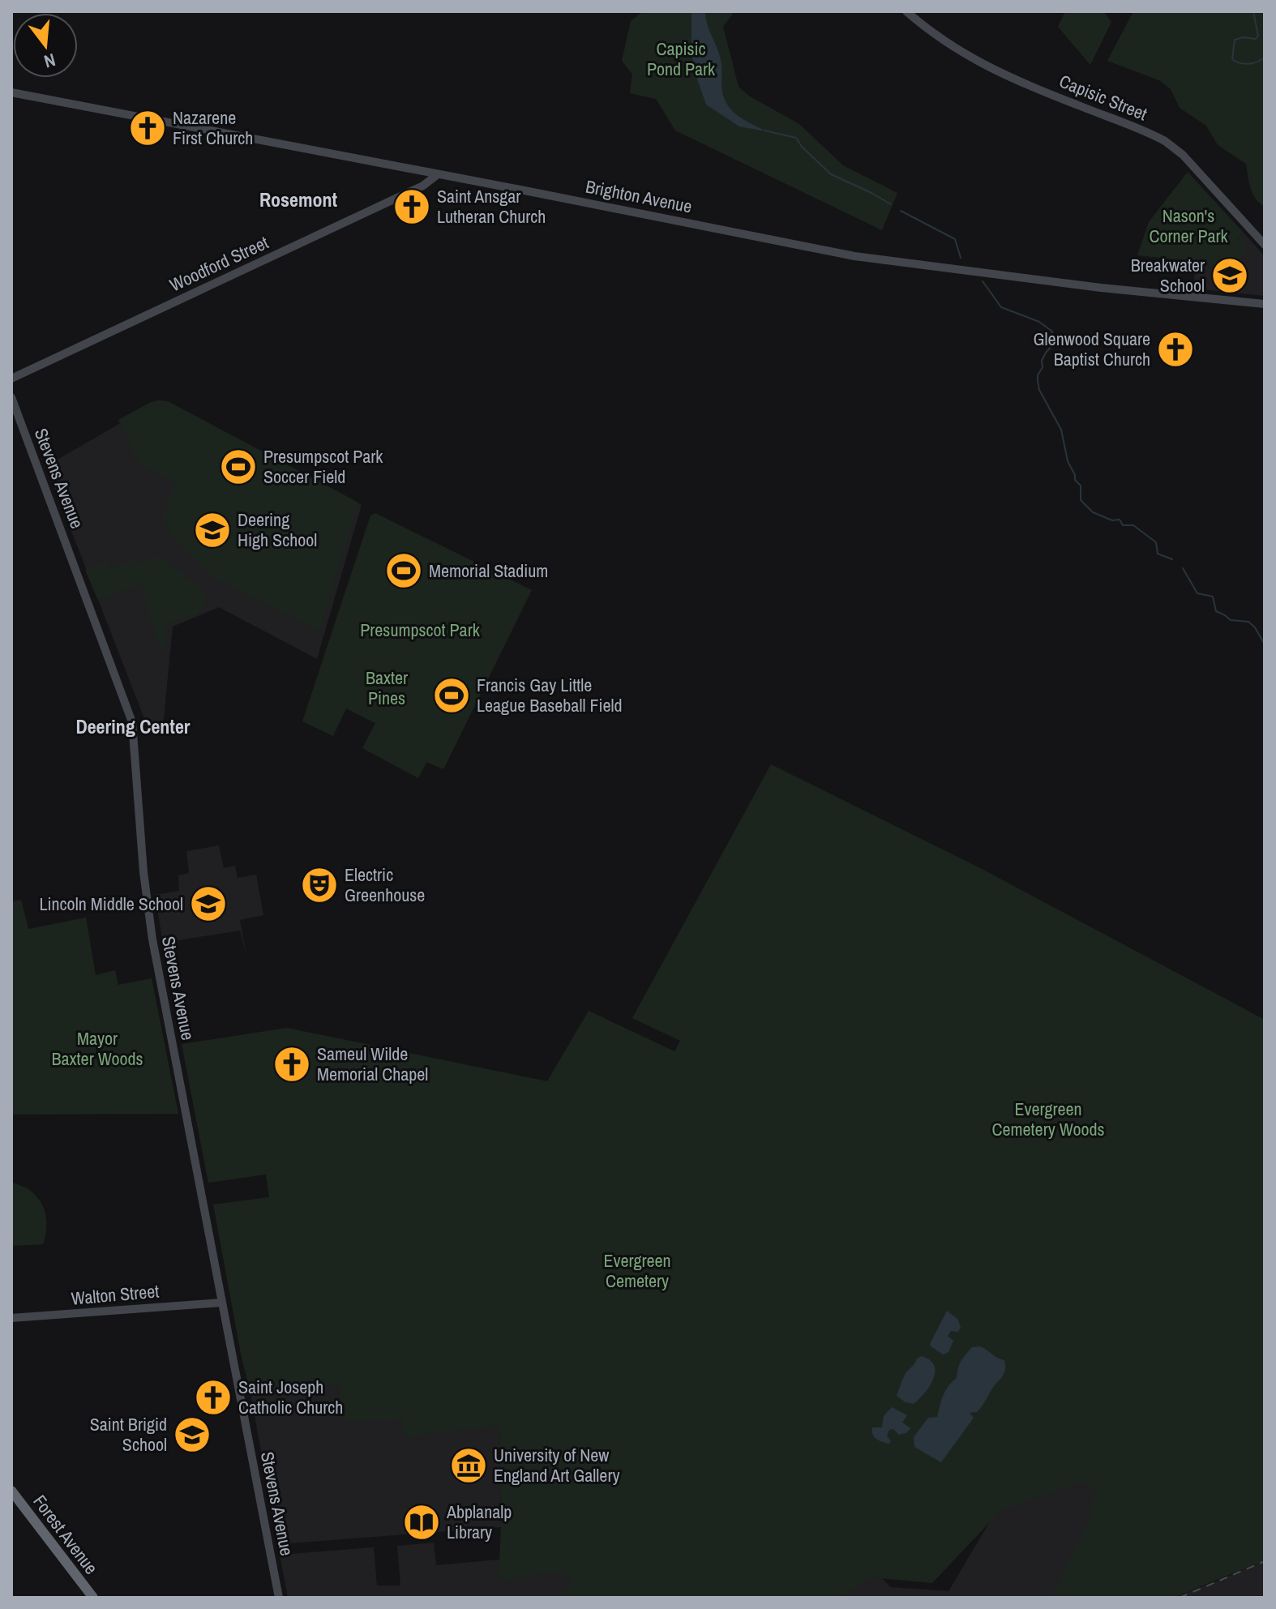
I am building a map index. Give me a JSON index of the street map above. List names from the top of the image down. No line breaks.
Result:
{"streets":{"highway":["Forest Avenue"],"main road":["Capisic Street","Brighton Avenue","Woodford Street","Stevens Avenue","Walton Street"]},"crossings":[["Brighton Avenue","Woodford Street"],["Stevens Avenue","Walton Street"]],"districts":["Rosemont","Deering Center"],"parks":["Capisic Pond Park","Nason's Corner Park","Presumpscot Park","Baxter Pines","Mayor Baxter Woods","Evergreen Cemetery Woods","Evergreen Cemetery"],"places":{"church":["Nazarene First Church","Saint Ansgar Lutheran Church","Glenwood Square Baptist Church","Sameul Wilde Memorial Chapel","Saint Joseph Catholic Church"],"school or university":["Breakwater School","Deering High School","Lincoln Middle School","Saint Brigid School"],"sports":["Presumpscot Park Soccer Field","Memorial Stadium","Francis Gay Little League Baseball Field"],"theatre":["Electric Greenhouse"],"museum":["University of New England Art Gallery"],"library":["Abplanalp Library"]},"north":"bottom"}
